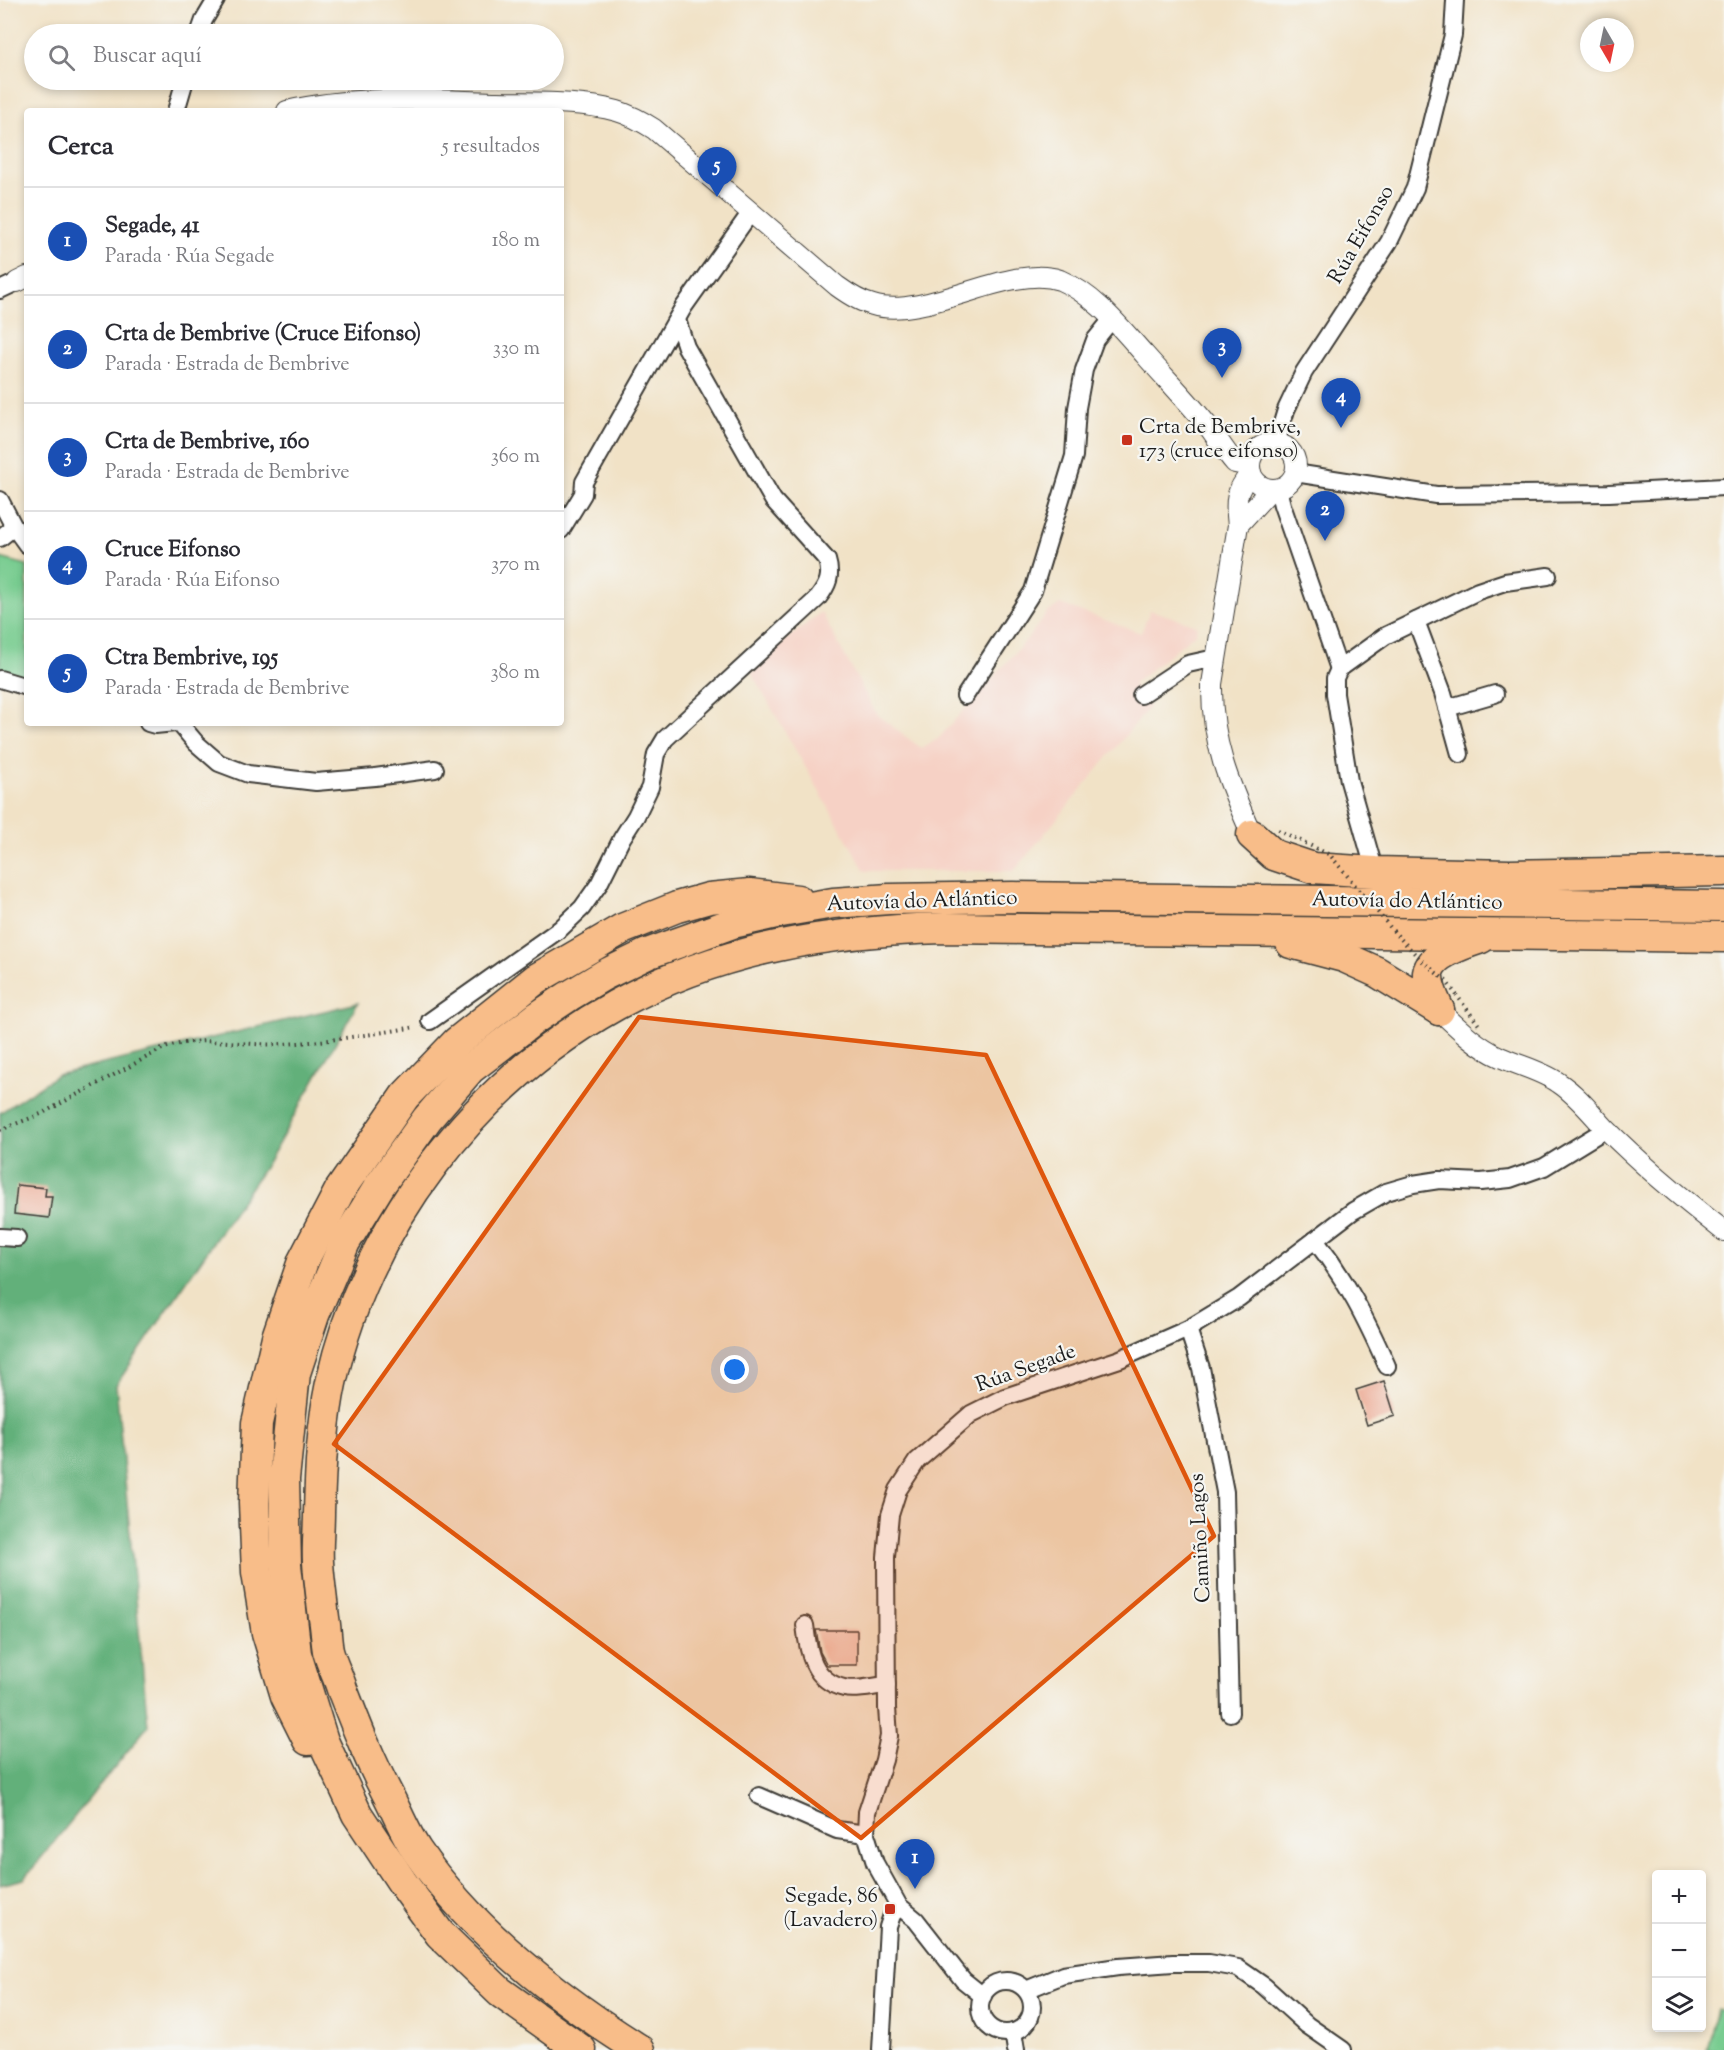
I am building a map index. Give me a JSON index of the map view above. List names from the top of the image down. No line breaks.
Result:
{"streets":{"highway":["Autovía do Atlántico"],"street":["Rúa Eifonso","Rúa Segade","Camiño Lagos"]},"crossings":[["Rúa Segade","Camiño Lagos"]],"places":{"transit":["Crta de Bembrive, 173 (cruce eifonso)","Segade, 86 (Lavadero)"]},"north":"bottom","page":{"search":"Buscar aquí","heading":["Cerca","5 resultados"],"pins":["5","3","4","2","1"],"list":[{"mark":"1","name":"Segade, 41","note":"Parada · Rúa Segade","value":"180 m"},{"mark":"2","name":"Crta de Bembrive (Cruce Eifonso)","note":"Parada · Estrada de Bembrive","value":"330 m"},{"mark":"3","name":"Crta de Bembrive, 160","note":"Parada · Estrada de Bembrive","value":"360 m"},{"mark":"4","name":"Cruce Eifonso","note":"Parada · Rúa Eifonso","value":"370 m"},{"mark":"5","name":"Ctra Bembrive, 195","note":"Parada · Estrada de Bembrive","value":"380 m"}],"map_buttons":["+","−"]}}
